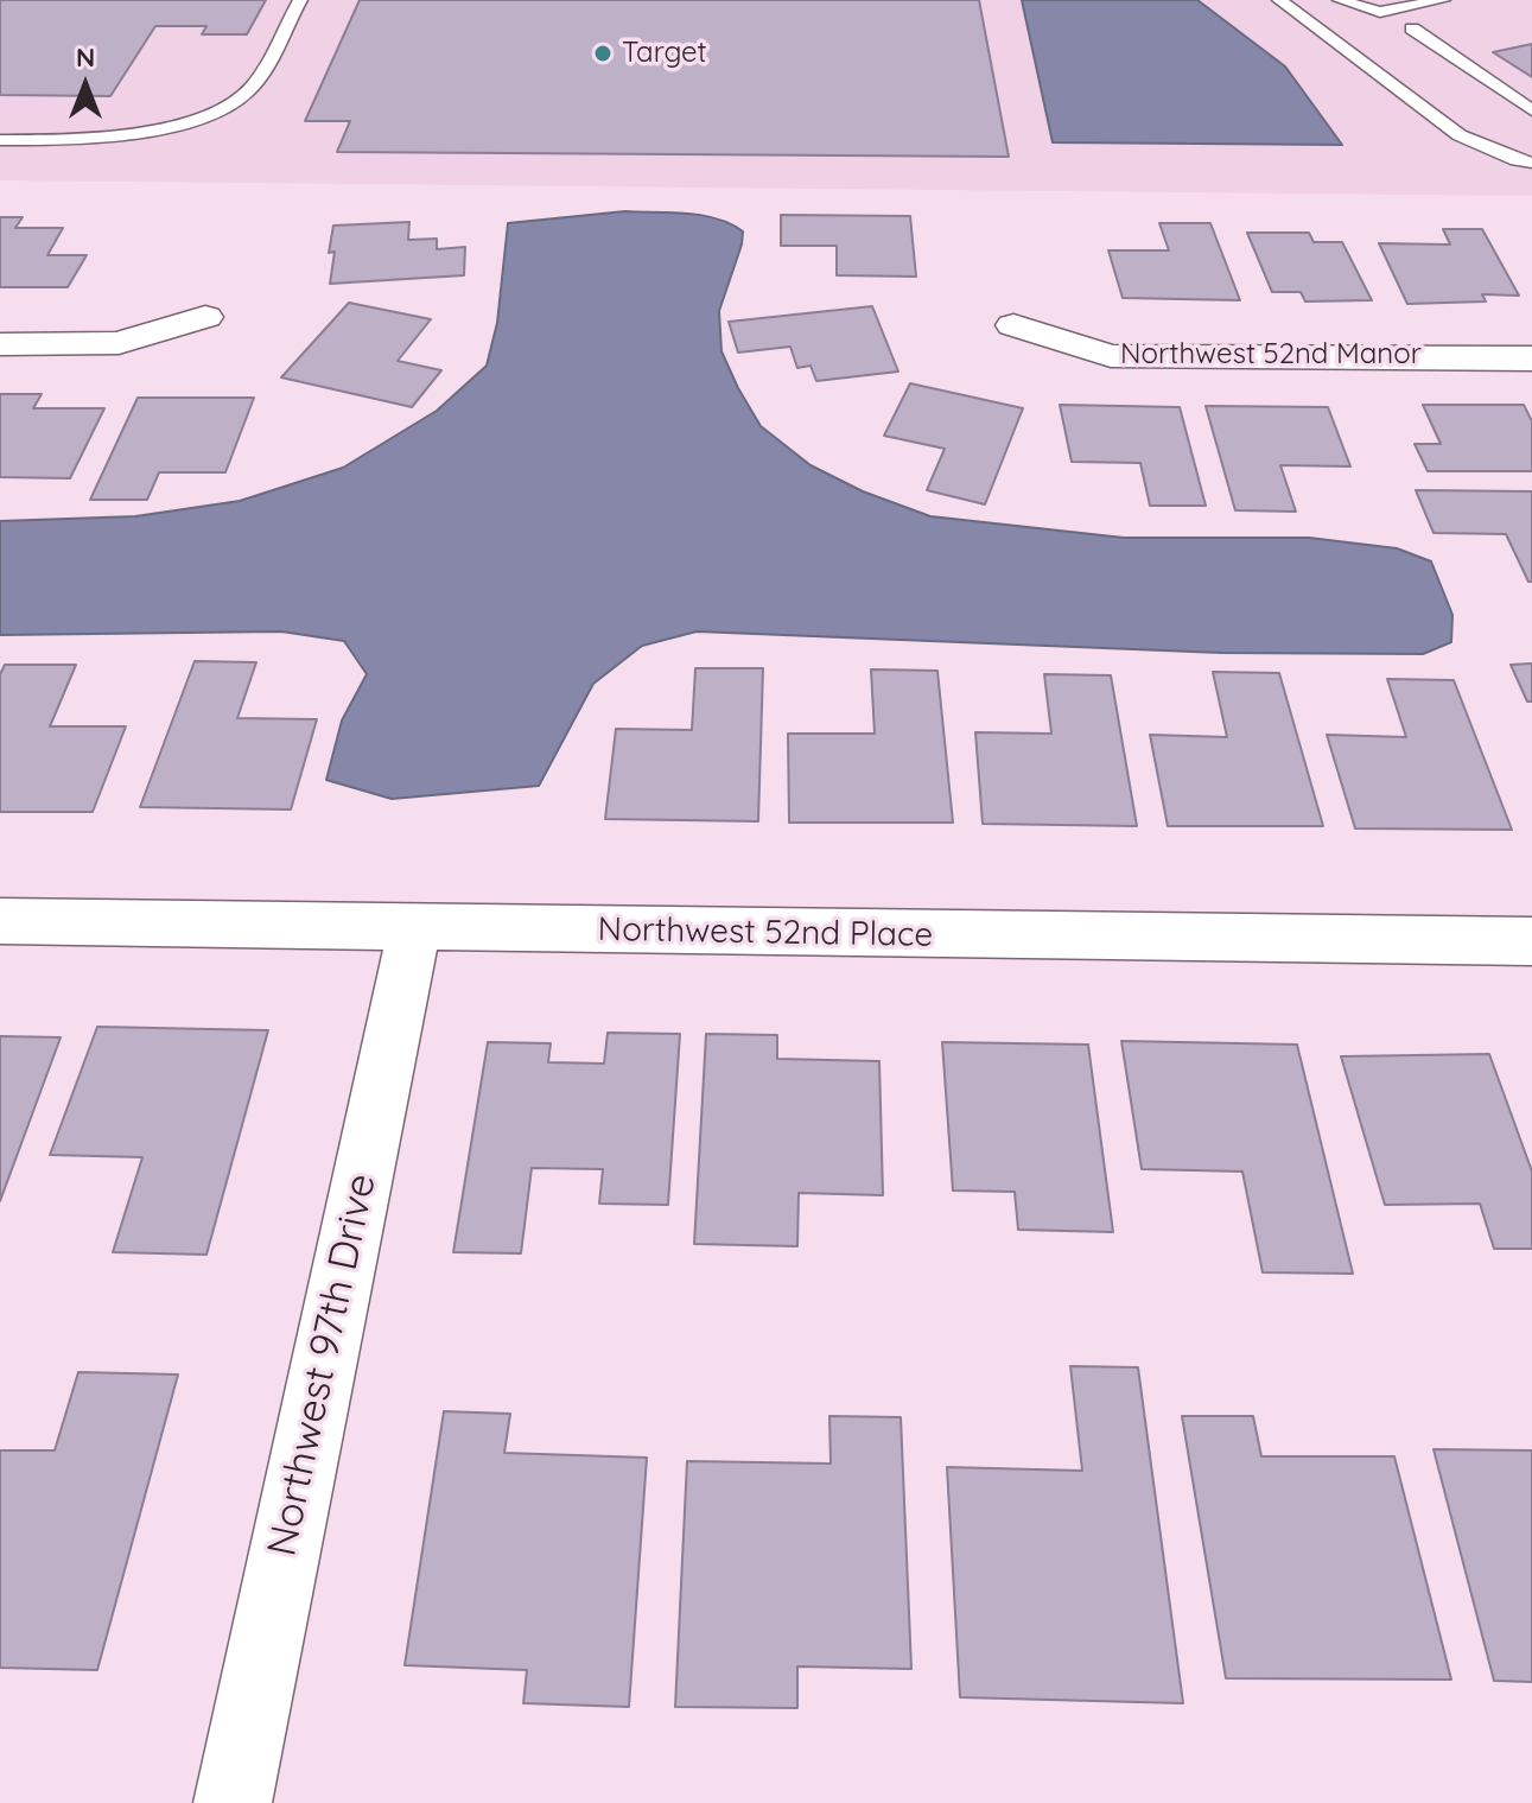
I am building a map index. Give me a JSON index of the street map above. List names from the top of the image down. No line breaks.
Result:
{"streets":{"street":["Northwest 52nd Manor","Northwest 52nd Place","Northwest 97th Drive"]},"crossings":[["Northwest 52nd Place","Northwest 97th Drive"]],"places":["Target"],"north":"top"}
